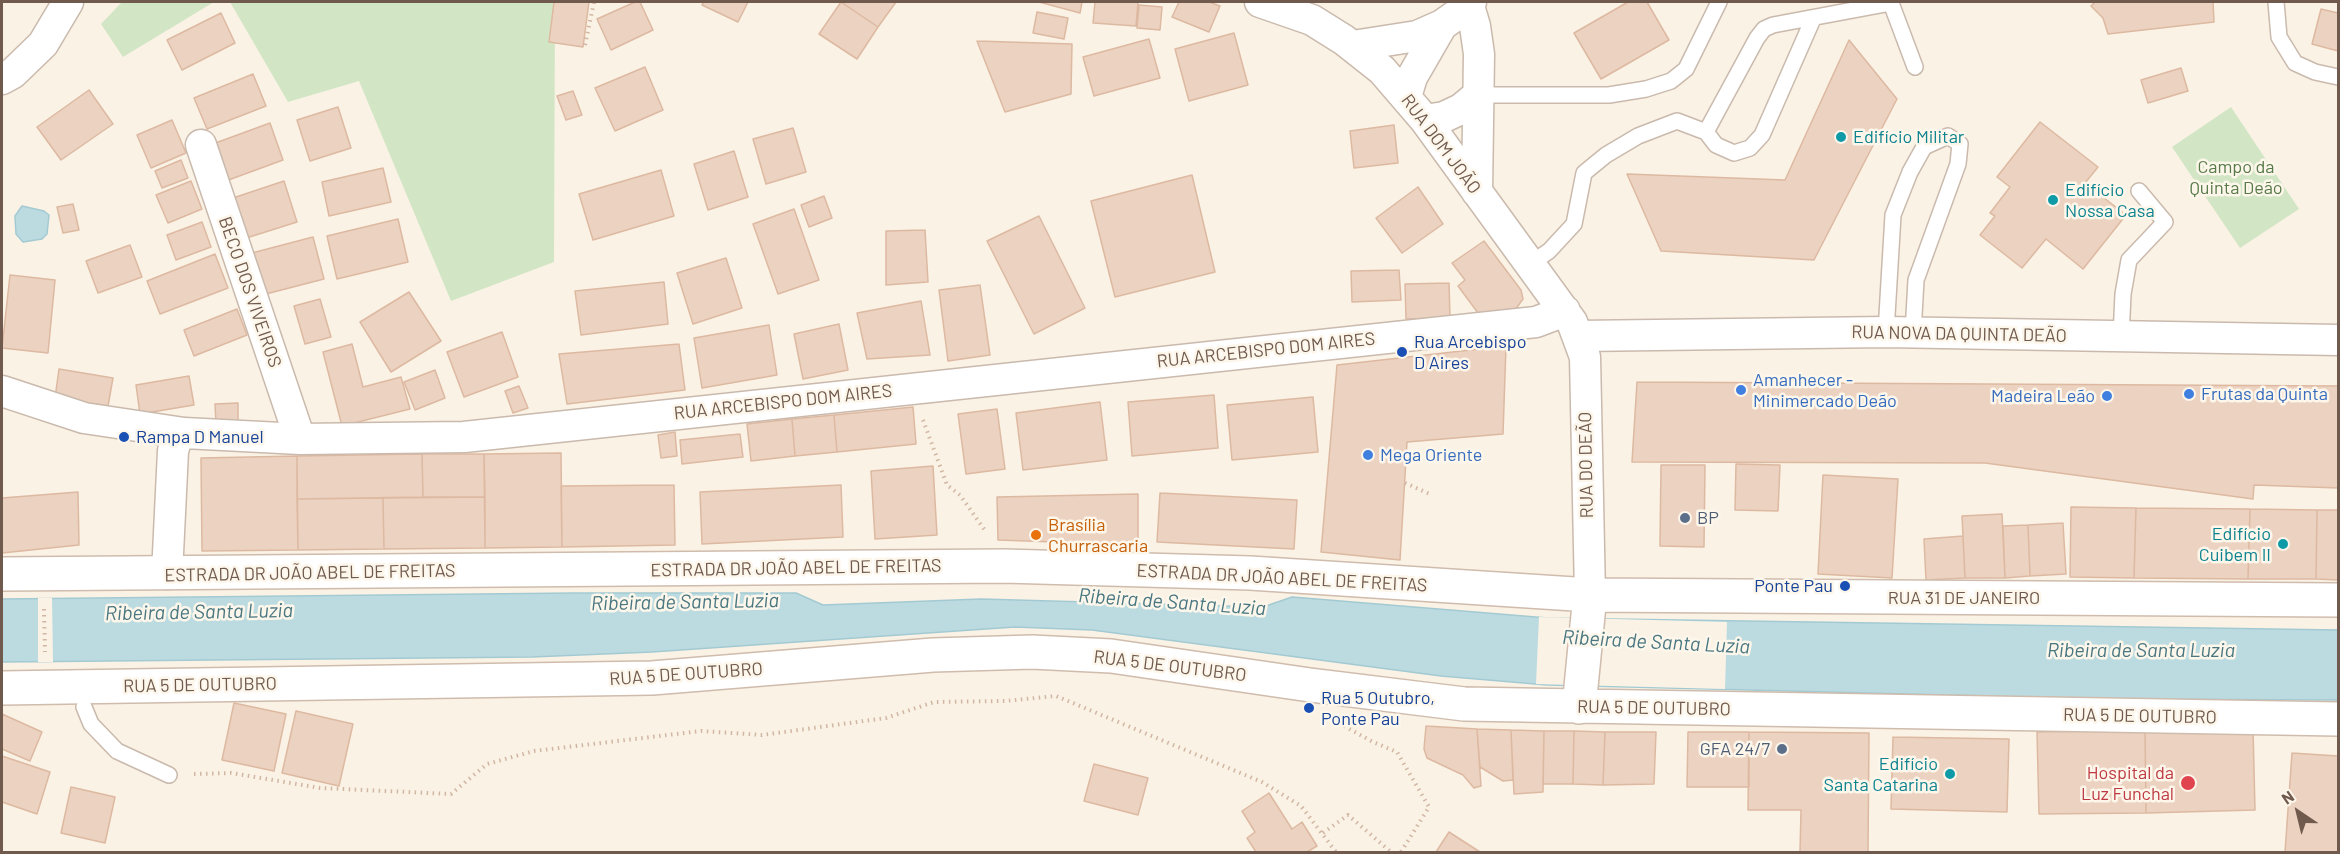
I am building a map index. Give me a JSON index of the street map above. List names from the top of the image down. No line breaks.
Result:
{"streets":{"main road":["ESTRADA DR JOÃO ABEL DE FREITAS","RUA 31 DE JANEIRO","RUA 5 DE OUTUBRO"],"street":["RUA DOM JOÃO","BECO DOS VIVEIROS","RUA NOVA DA QUINTA DEÃO","RUA ARCEBISPO DOM AIRES","RUA DO DEÃO"]},"crossings":[["RUA DOM JOÃO","RUA NOVA DA QUINTA DEÃO"],["RUA DOM JOÃO","RUA ARCEBISPO DOM AIRES"],["RUA DOM JOÃO","RUA DO DEÃO"],["BECO DOS VIVEIROS","RUA ARCEBISPO DOM AIRES"],["RUA NOVA DA QUINTA DEÃO","RUA ARCEBISPO DOM AIRES"],["RUA NOVA DA QUINTA DEÃO","RUA DO DEÃO"],["RUA ARCEBISPO DOM AIRES","RUA DO DEÃO"],["RUA DO DEÃO","ESTRADA DR JOÃO ABEL DE FREITAS"],["RUA DO DEÃO","RUA 31 DE JANEIRO"],["ESTRADA DR JOÃO ABEL DE FREITAS","RUA 31 DE JANEIRO"]],"water":["Ribeira de Santa Luzia"],"parks":["Campo da Quinta Deão"],"places":["Edifício Militar","Edifício Nossa Casa","Rua Arcebispo D Aires","Amanhecer - Minimercado Deão","Frutas da Quinta","Madeira Leão","Rampa D Manuel","Mega Oriente","BP","Brasília Churrascaria","Edifício Cuibem II","Ponte Pau","Rua 5 Outubro, Ponte Pau","GFA 24/7","Edifício Santa Catarina","Hospital da Luz Funchal"],"north":"top left"}
